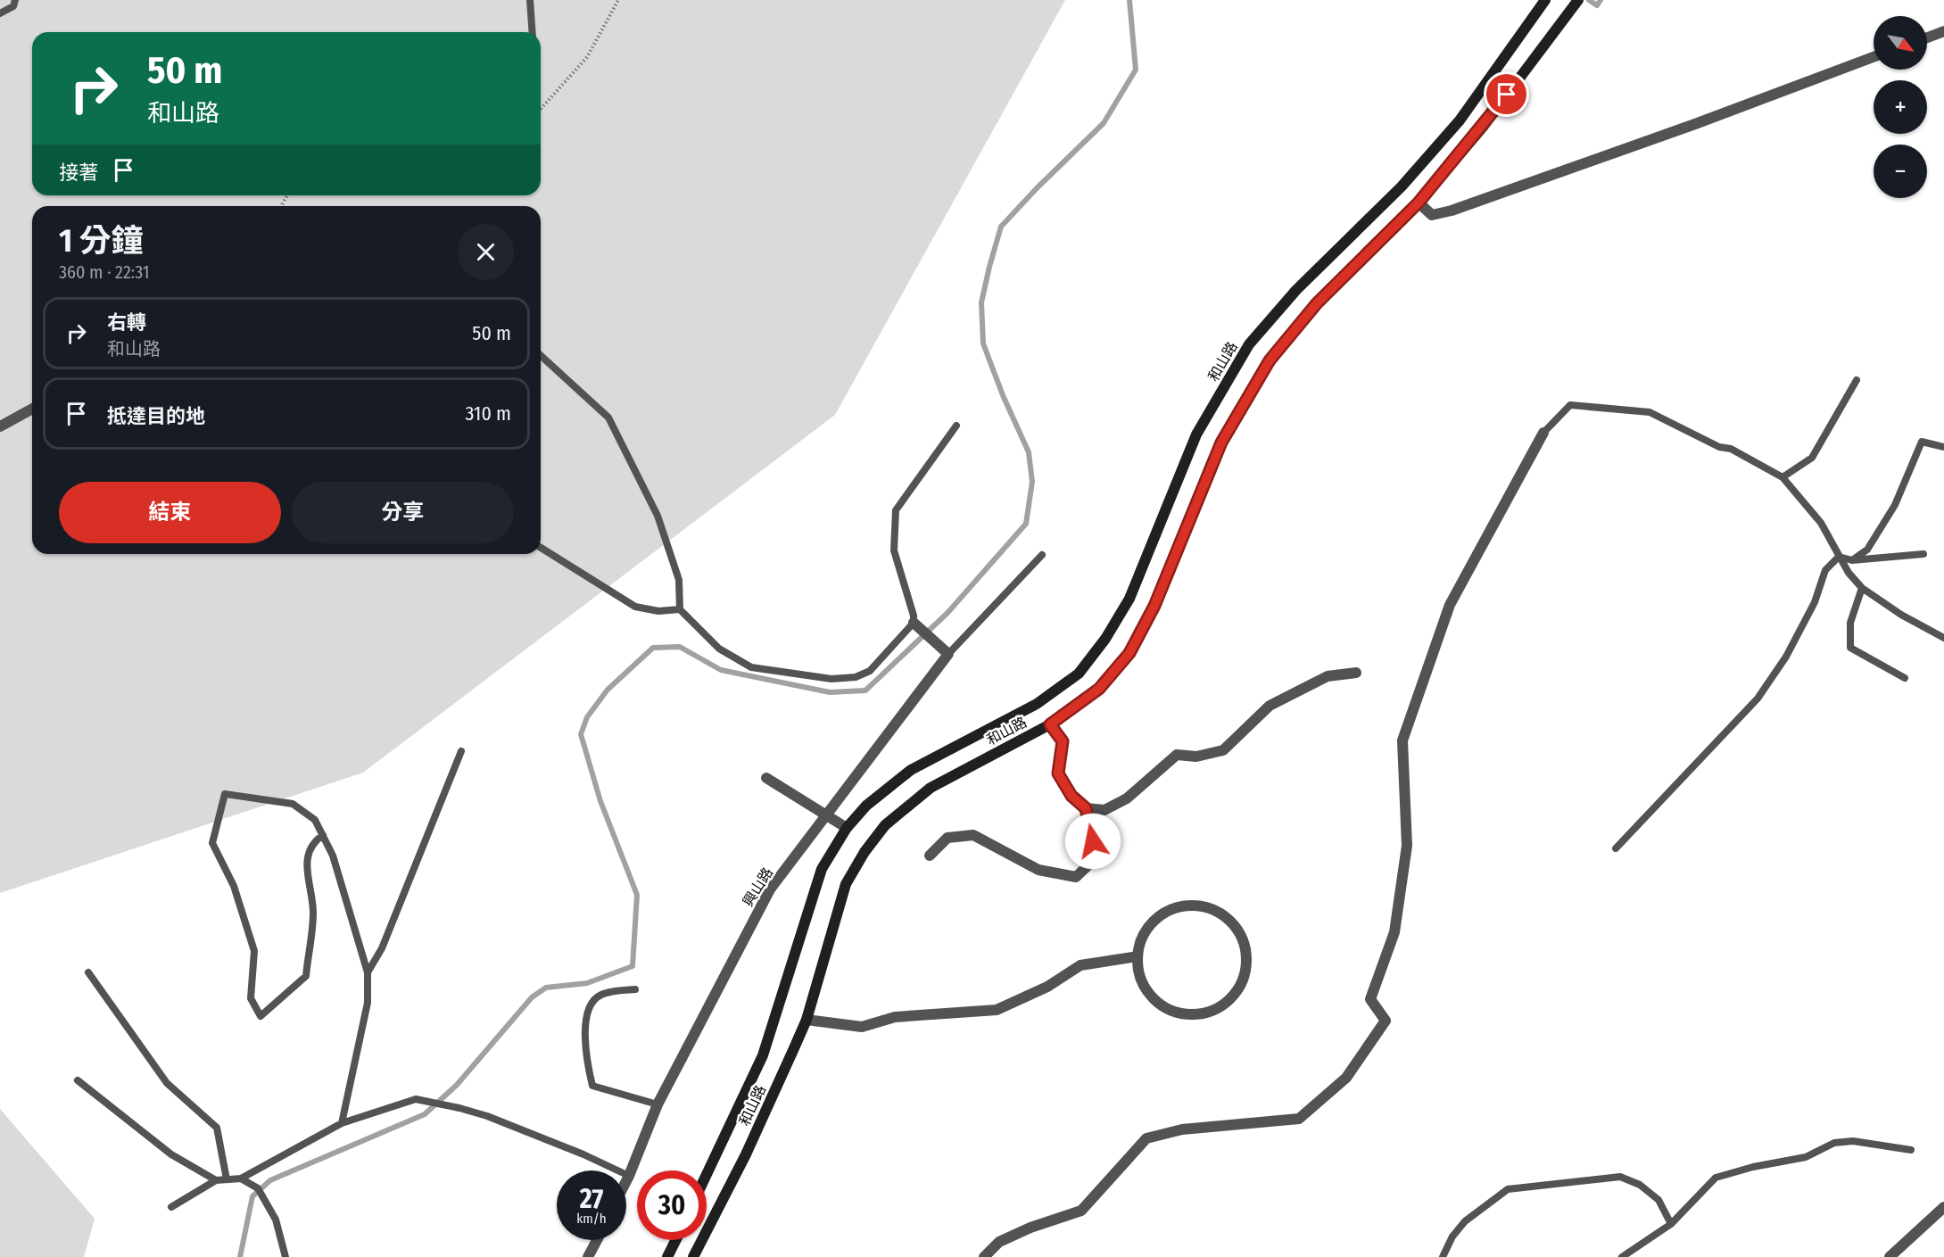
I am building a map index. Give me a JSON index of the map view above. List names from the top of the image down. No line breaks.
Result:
{"streets":{"main road":["和山路"],"street":["興山路"]},"north":"bottom right","page":{"map_buttons":["+","−"],"turn":["50 m","和山路"],"then":"接著","heading":["1 分鐘","360 m · 22:31"],"list":[{"name":"右轉","note":"和山路","value":"50 m"},{"name":"抵達目的地","value":"310 m"}],"buttons":["結束","分享"],"speed":"27 km/h","limit":"30"}}
